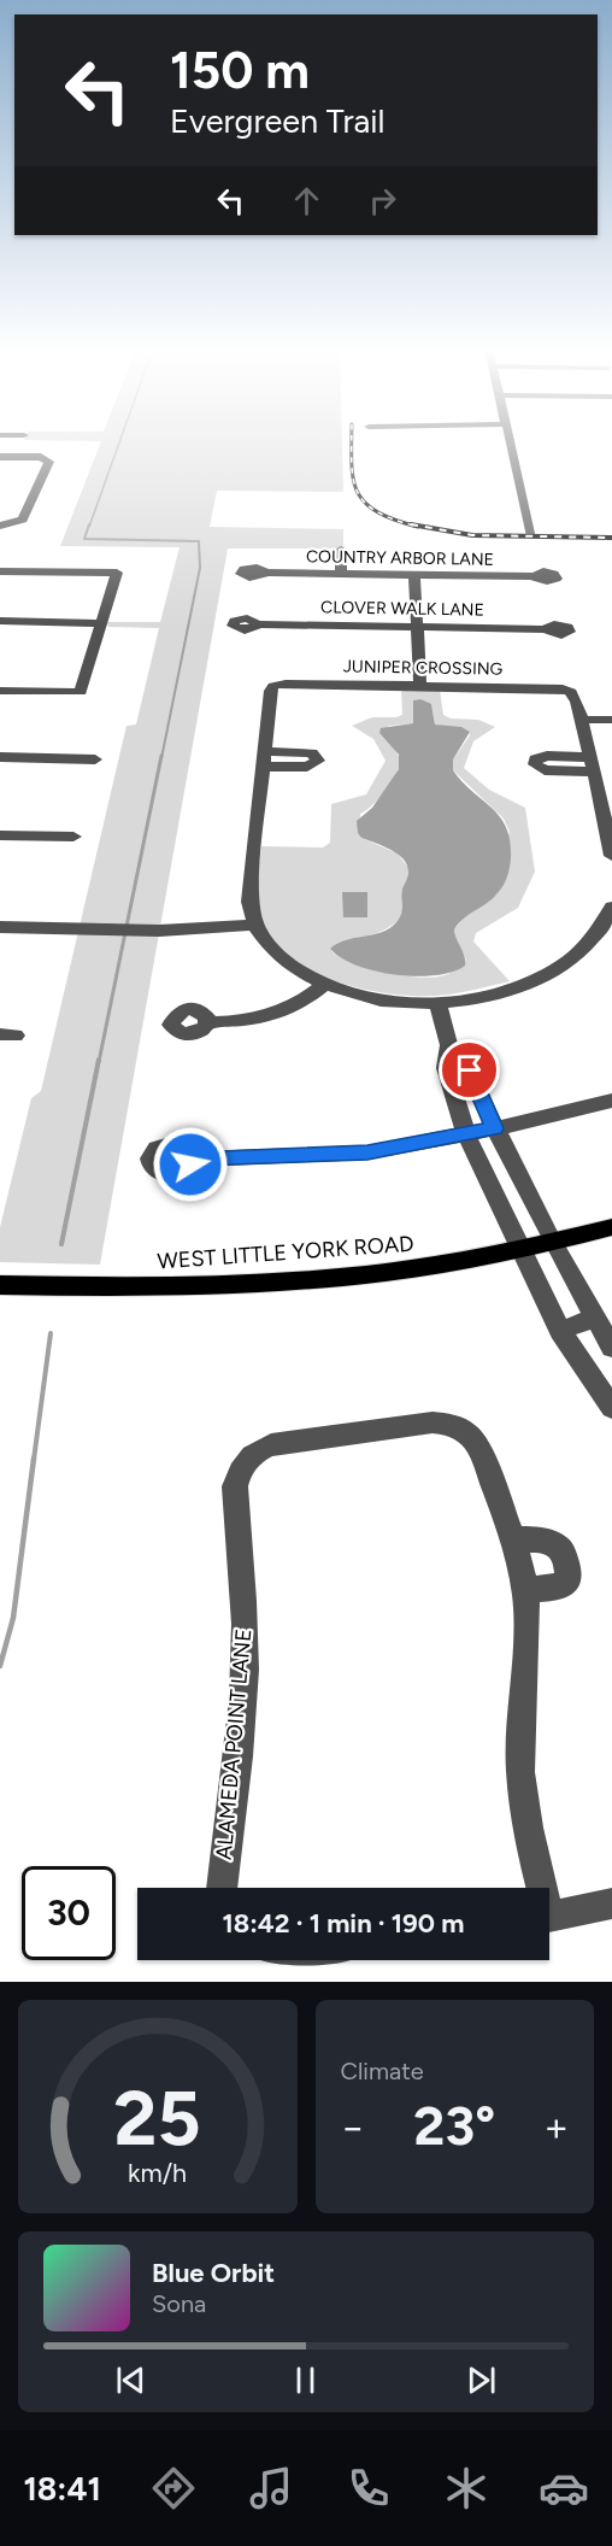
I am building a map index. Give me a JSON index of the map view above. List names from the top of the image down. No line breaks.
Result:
{"streets":{"main road":["WEST LITTLE YORK ROAD"],"street":["COUNTRY ARBOR LANE","CLOVER WALK LANE","JUNIPER CROSSING","ALAMEDA POINT LANE"]},"page":{"turn":["150 m","Evergreen Trail"],"limit":"30","trip":"18:42 · 1 min · 190 m","tile":"Climate","heat":["−","23°","+"],"song":["Blue Orbit","Sona"],"tabs":"18:41","gauge":["25","km/h"]}}
